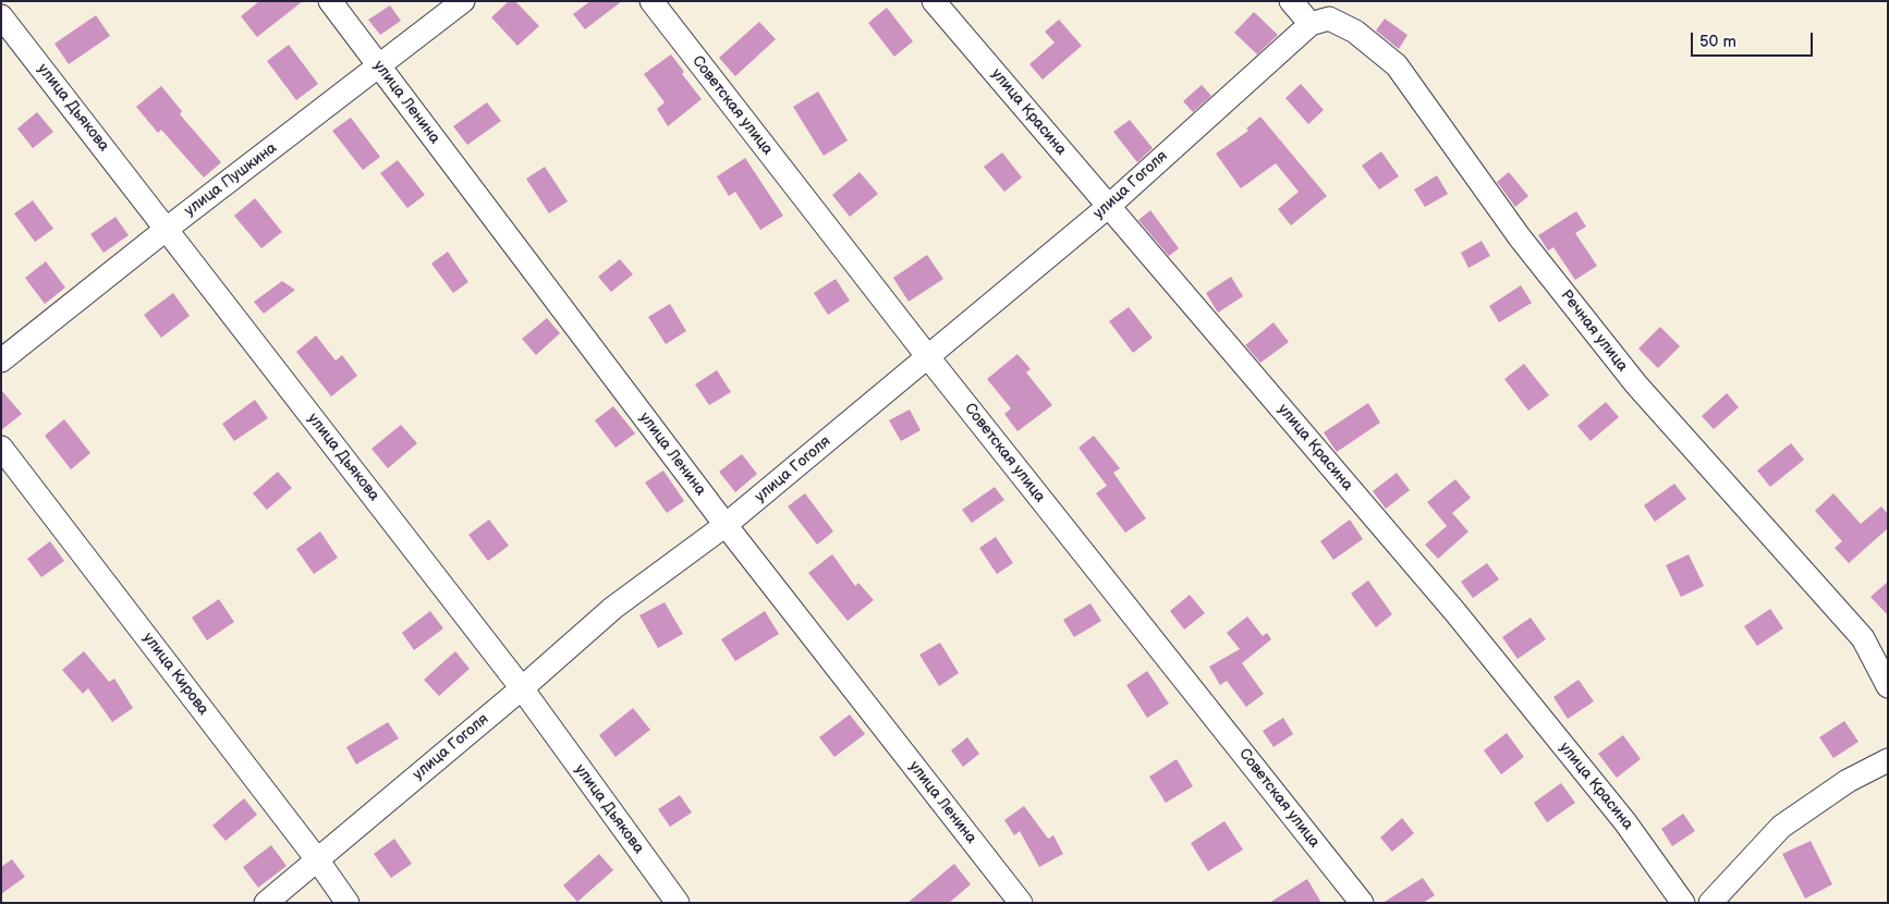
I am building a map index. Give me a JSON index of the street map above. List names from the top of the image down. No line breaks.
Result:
{"streets":{"street":["улица Ленина","Советская улица","улица Дьякова","улица Красина","улица Пушкина","улица Гоголя","Речная улица","улица Кирова"]},"crossings":[["улица Ленина","улица Пушкина"],["улица Ленина","улица Гоголя"],["Советская улица","улица Гоголя"],["улица Дьякова","улица Пушкина"],["улица Дьякова","улица Гоголя"],["улица Красина","улица Гоголя"],["улица Гоголя","Речная улица"],["улица Гоголя","улица Кирова"]],"scale_bar":"50 m"}
